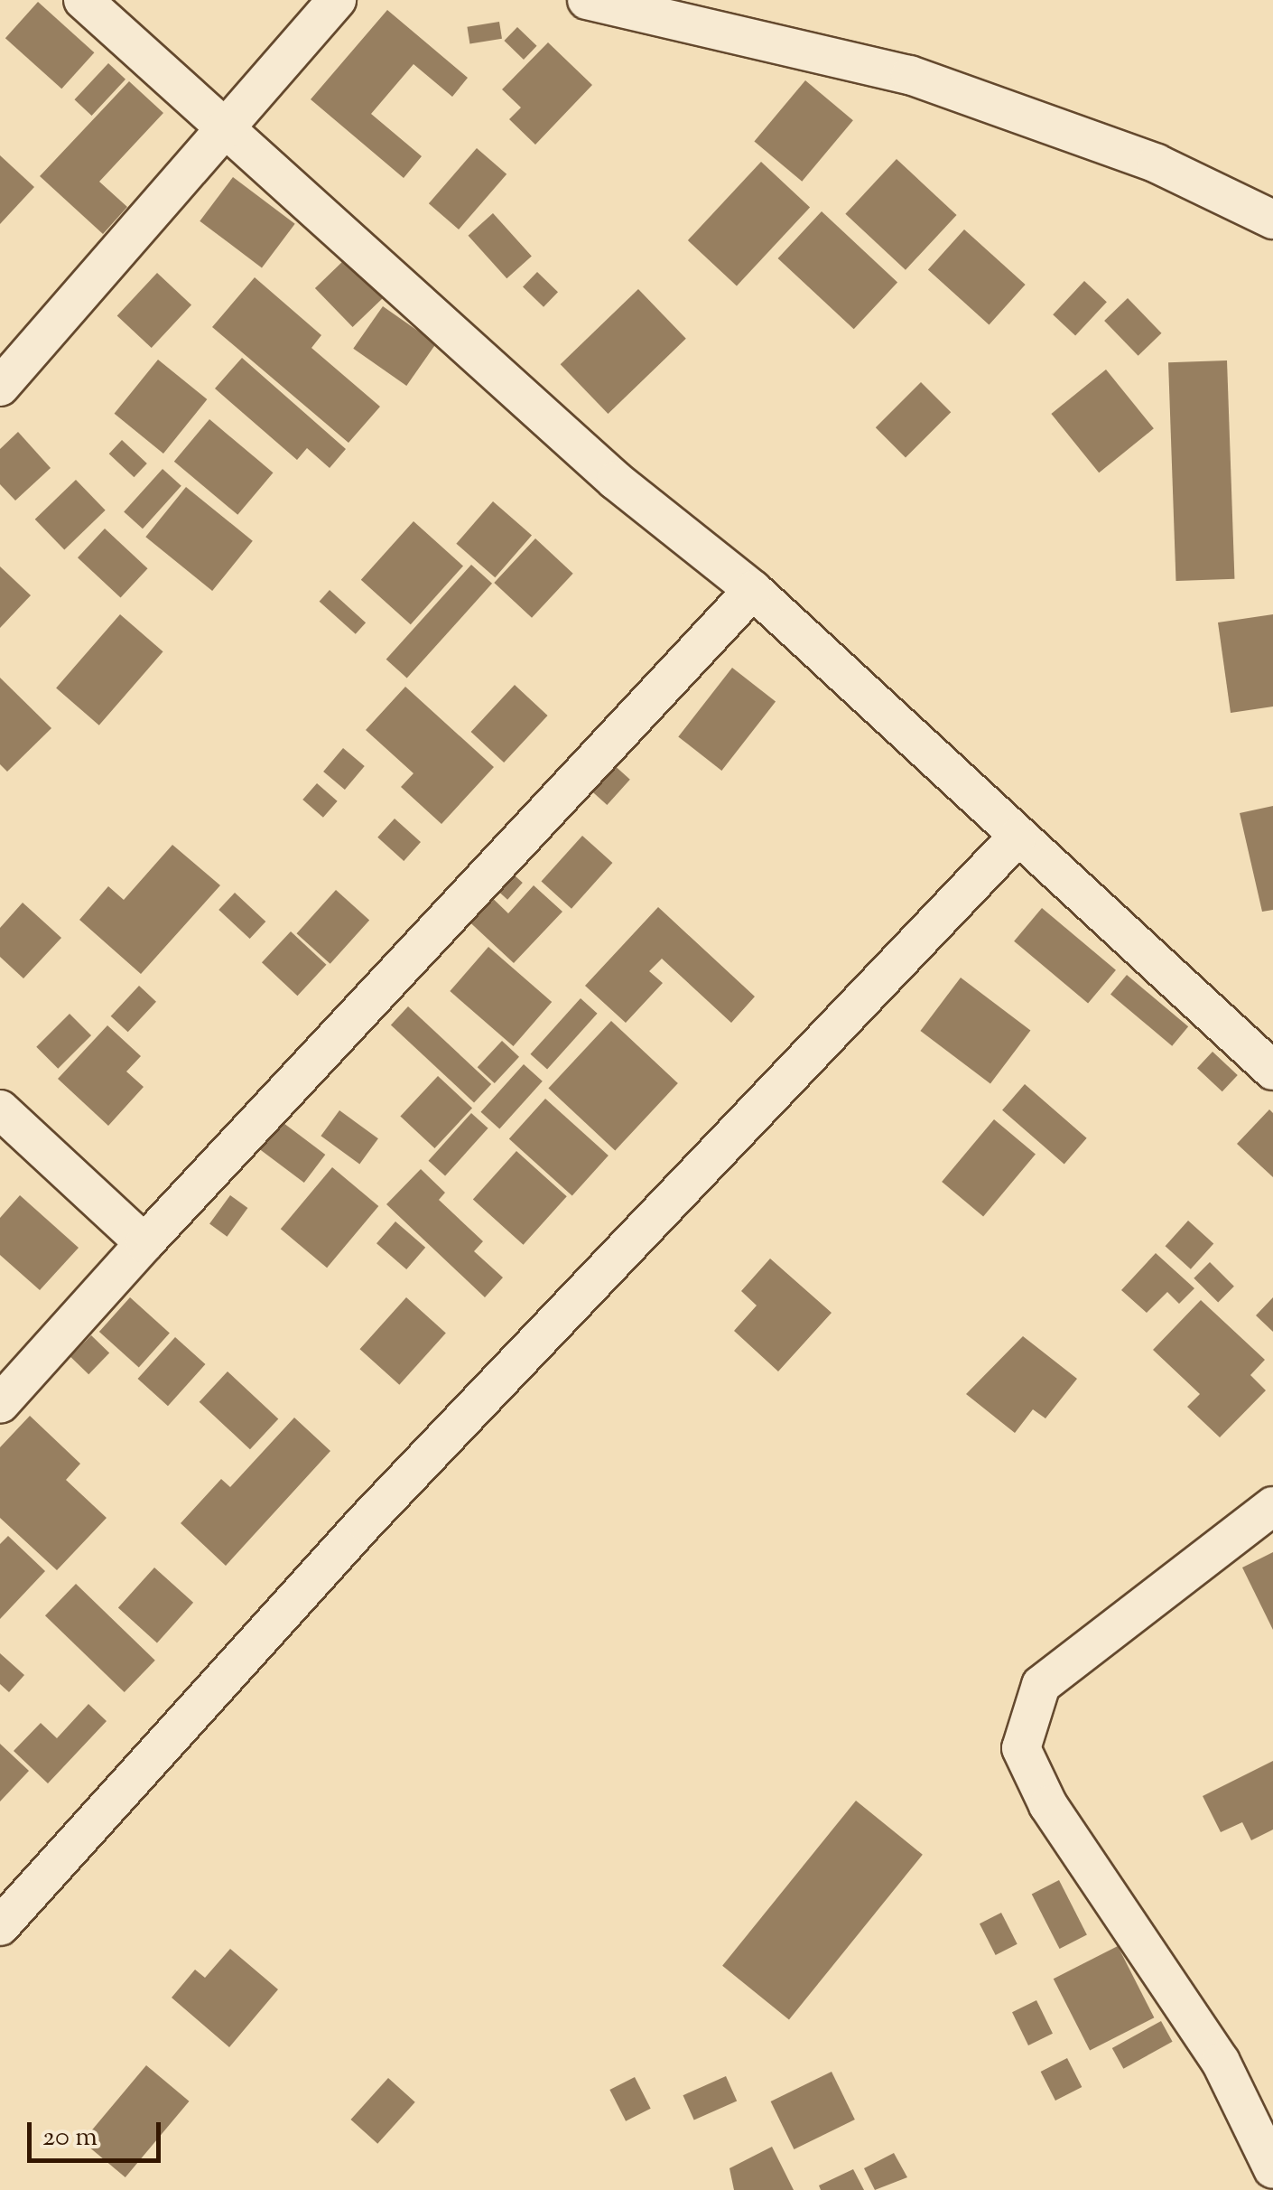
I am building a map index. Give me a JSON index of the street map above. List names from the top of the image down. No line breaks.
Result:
{"scale_bar":"20 m"}
